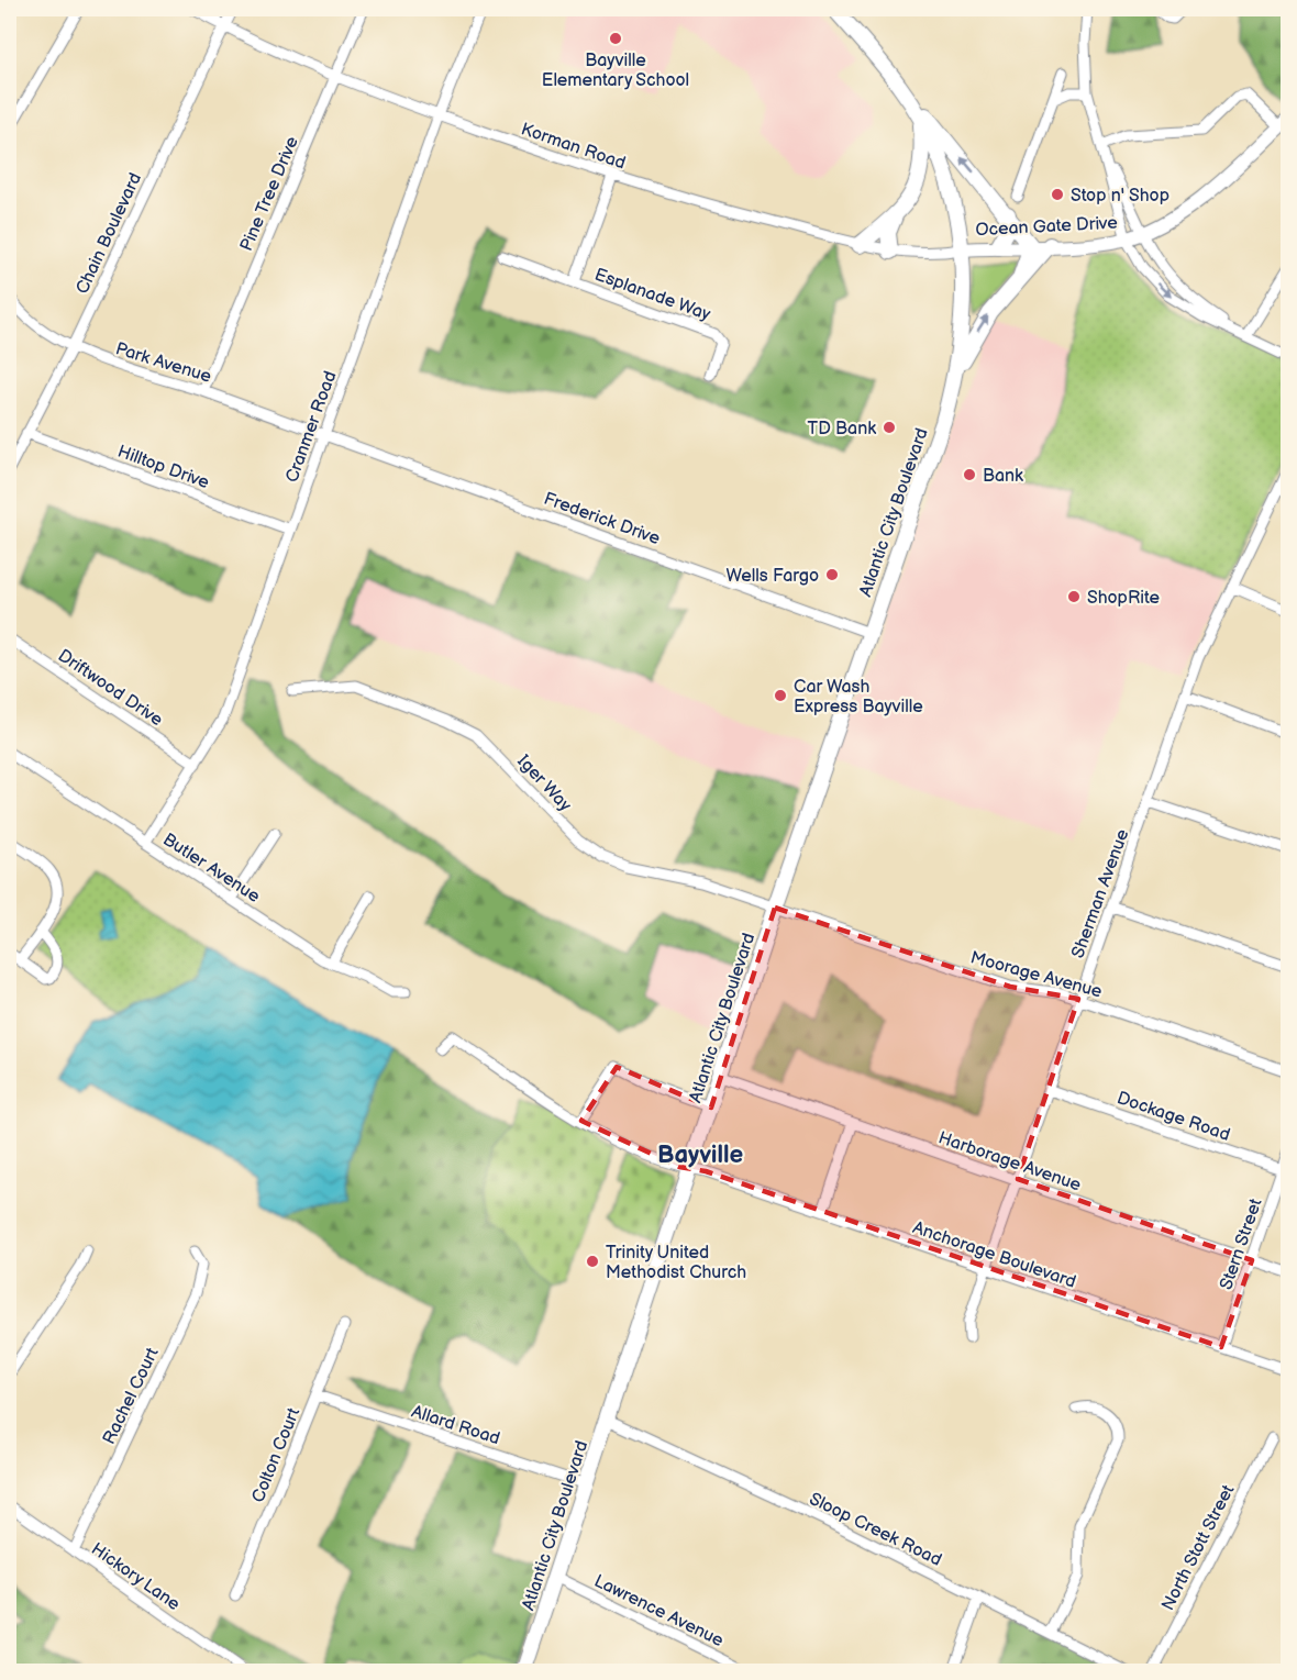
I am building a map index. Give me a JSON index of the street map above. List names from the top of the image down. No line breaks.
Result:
{"streets":{"highway":["Atlantic City Boulevard"],"main road":["Ocean Gate Drive"],"street":["Korman Road","Pine Tree Drive","Chain Boulevard","Esplanade Way","Park Avenue","Cranmer Road","Hilltop Drive","Frederick Drive","Driftwood Drive","Iger Way","Butler Avenue","Sherman Avenue","Moorage Avenue","Dockage Road","Harborage Avenue","Stern Street","Anchorage Boulevard","Rachel Court","Allard Road","Colton Court","Sloop Creek Road","North Stott Street","Hickory Lane","Lawrence Avenue"]},"crossings":[["Korman Road","Pine Tree Drive"],["Korman Road","Ocean Gate Drive"],["Korman Road","Chain Boulevard"],["Korman Road","Esplanade Way"],["Korman Road","Cranmer Road"],["Pine Tree Drive","Park Avenue"],["Chain Boulevard","Park Avenue"],["Chain Boulevard","Hilltop Drive"],["Park Avenue","Cranmer Road"],["Park Avenue","Frederick Drive"],["Cranmer Road","Hilltop Drive"],["Cranmer Road","Frederick Drive"],["Cranmer Road","Driftwood Drive"],["Cranmer Road","Butler Avenue"],["Atlantic City Boulevard","Frederick Drive"],["Atlantic City Boulevard","Iger Way"],["Atlantic City Boulevard","Moorage Avenue"],["Atlantic City Boulevard","Harborage Avenue"],["Atlantic City Boulevard","Anchorage Boulevard"],["Atlantic City Boulevard","Allard Road"],["Atlantic City Boulevard","Sloop Creek Road"],["Atlantic City Boulevard","Lawrence Avenue"],["Iger Way","Moorage Avenue"],["Sherman Avenue","Moorage Avenue"],["Sherman Avenue","Dockage Road"],["Sherman Avenue","Harborage Avenue"],["Sherman Avenue","Anchorage Boulevard"],["Dockage Road","Stern Street"],["Harborage Avenue","Stern Street"],["Stern Street","Anchorage Boulevard"],["Rachel Court","Hickory Lane"],["Allard Road","Colton Court"]],"districts":["Bayville"],"places":["Bayville Elementary School","Stop n' Shop","TD Bank","Bank","Wells Fargo","ShopRite","Car Wash Express Bayville","Trinity United Methodist Church"]}
